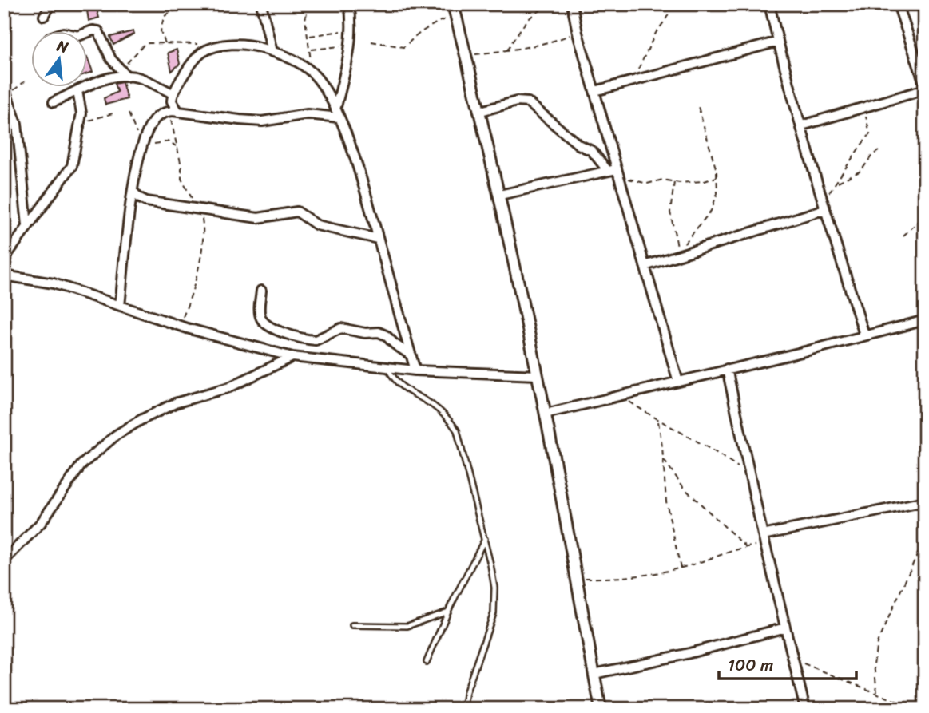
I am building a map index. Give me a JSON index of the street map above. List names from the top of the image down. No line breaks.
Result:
{"scale_bar":"100 m","north":"top"}
